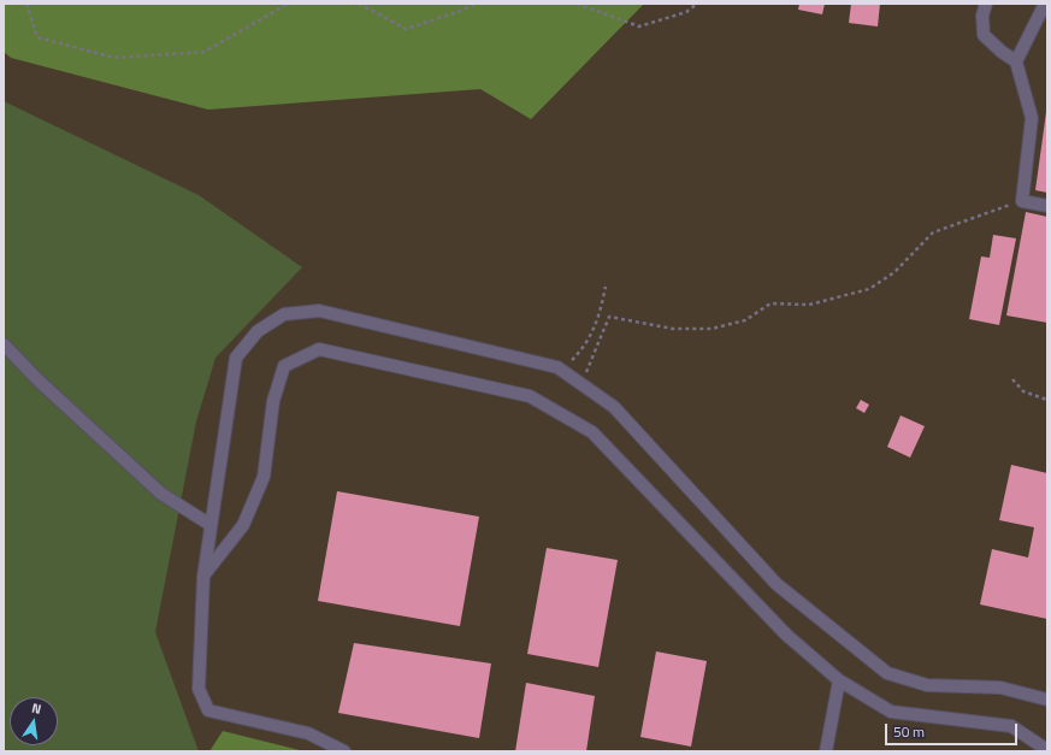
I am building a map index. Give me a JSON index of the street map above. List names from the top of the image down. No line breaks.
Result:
{"scale_bar":"50 m","north":"top"}
